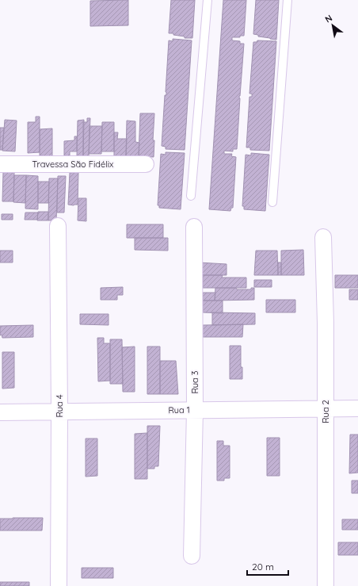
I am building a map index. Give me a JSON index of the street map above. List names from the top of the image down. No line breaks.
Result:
{"streets":{"street":["Travessa São Fidélix","Rua 3","Rua 4","Rua 1","Rua 2"]},"crossings":[["Rua 3","Rua 1"],["Rua 4","Rua 1"],["Rua 1","Rua 2"]],"scale_bar":"20 m","north":"top left"}
